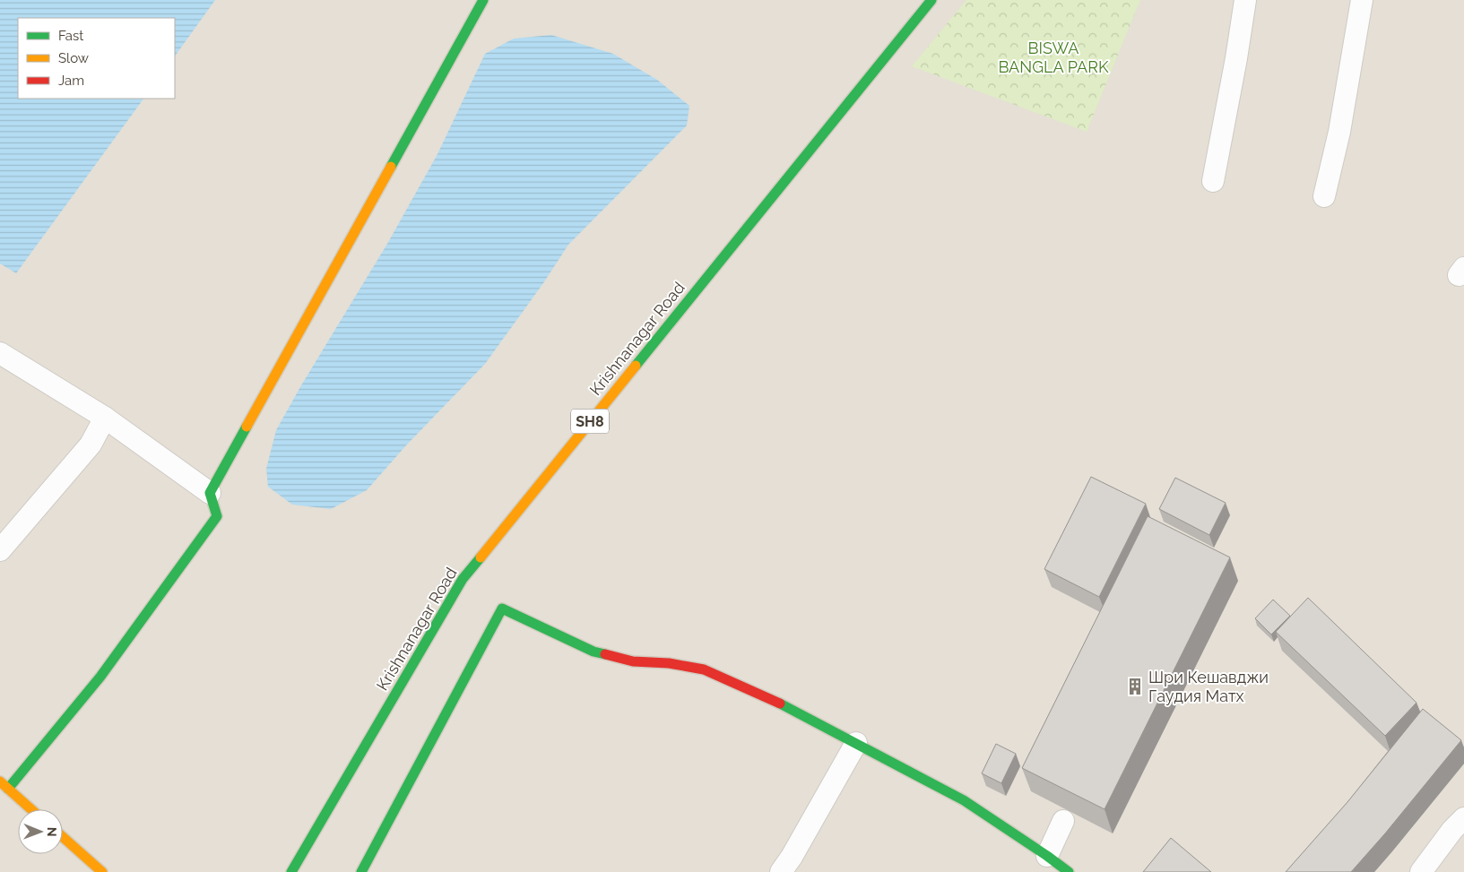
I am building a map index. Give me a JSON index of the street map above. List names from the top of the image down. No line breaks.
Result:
{"streets":{"street":["Krishnanagar Road","SH8"]},"parks":["BISWA BANGLA PARK"],"places":{"building":["Шри Кешавджи Гаудия Матх"]},"legend":["Fast","Slow","Jam"],"north":"right"}
